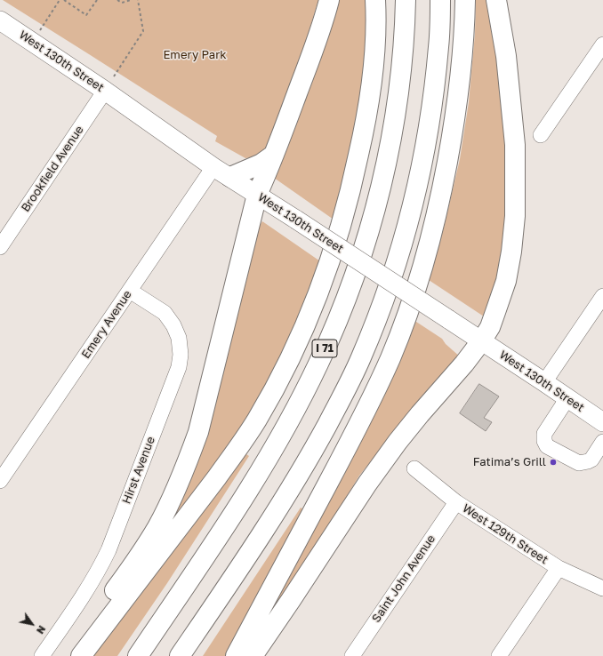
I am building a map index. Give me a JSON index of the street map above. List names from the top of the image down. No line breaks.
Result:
{"streets":{"highway":["I 71"],"main road":["West 130th Street"],"street":["Brookfield Avenue","Emery Avenue","Hirst Avenue","West 129th Street","Saint John Avenue"]},"crossings":[["West 130th Street","Brookfield Avenue"],["West 130th Street","Emery Avenue"],["Emery Avenue","Hirst Avenue"],["West 129th Street","Saint John Avenue"]],"parks":["Emery Park"],"places":["Fatima’s Grill"],"north":"bottom right"}
